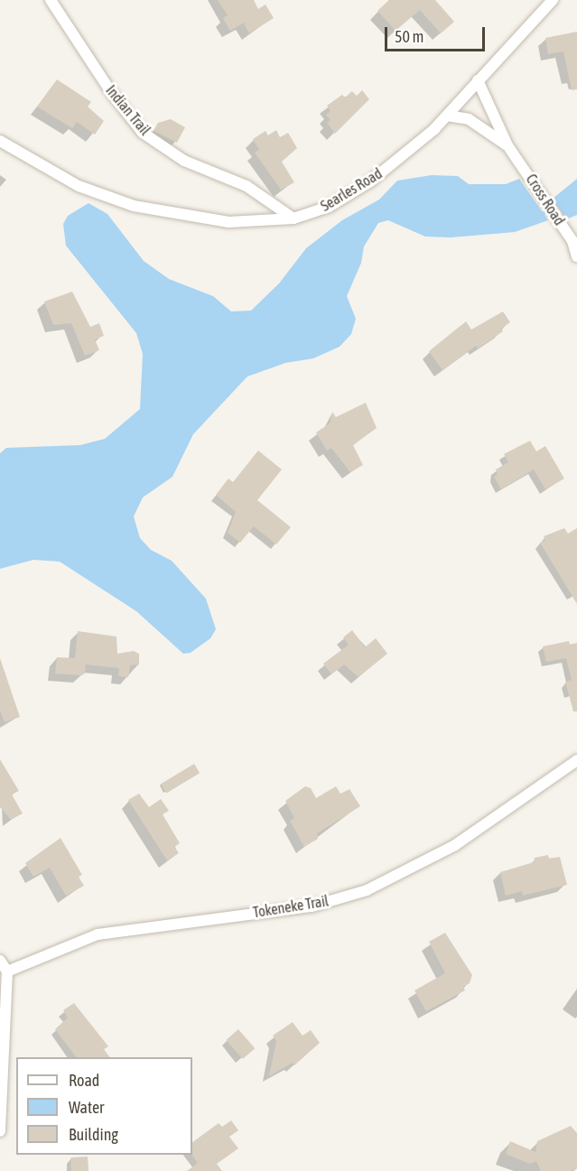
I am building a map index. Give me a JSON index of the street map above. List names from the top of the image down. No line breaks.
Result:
{"streets":{"street":["Indian Trail","Searles Road","Cross Road","Tokeneke Trail"]},"crossings":[["Indian Trail","Searles Road"],["Searles Road","Cross Road"]],"legend":["Road","Water","Building"],"scale_bar":"50 m"}
